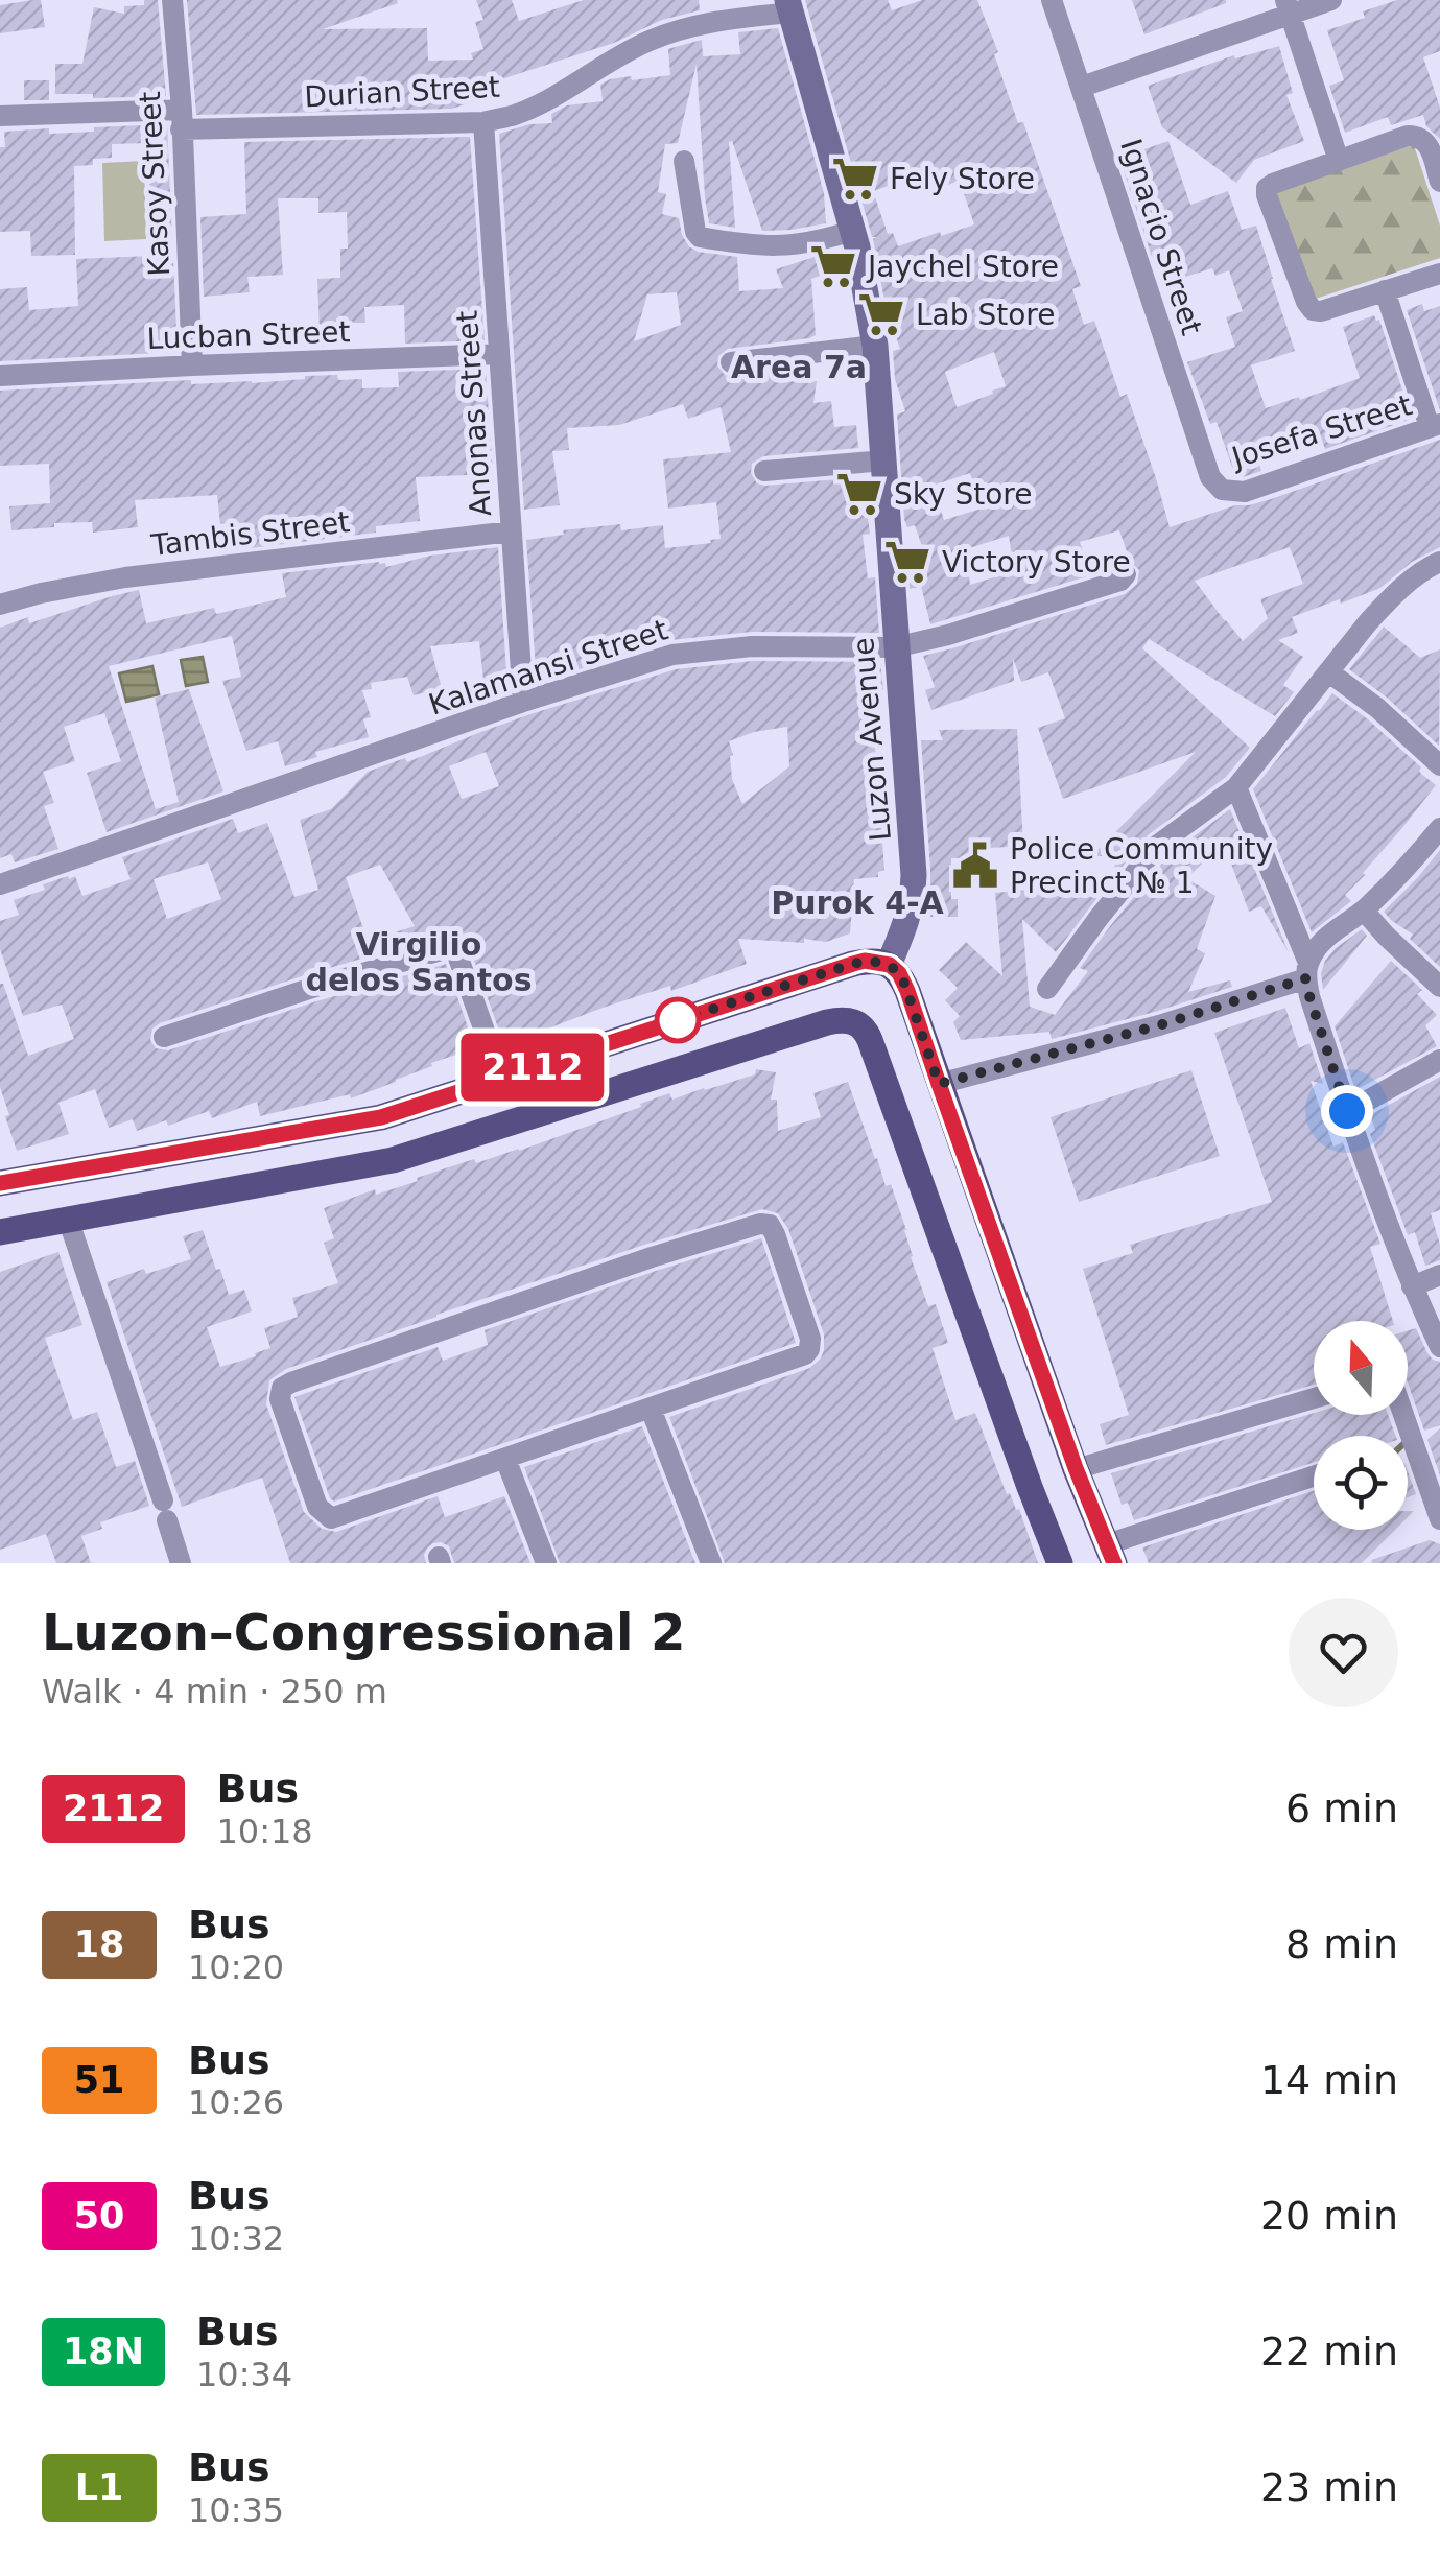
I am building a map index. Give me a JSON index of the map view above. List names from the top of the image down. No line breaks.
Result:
{"streets":{"main road":["Luzon Avenue"],"street":["Durian Street","Kasoy Street","Ignacio Street","Lucban Street","Anonas Street","Josefa Street","Tambis Street","Kalamansi Street"]},"crossings":[["Durian Street","Kasoy Street"],["Durian Street","Anonas Street"],["Durian Street","Luzon Avenue"],["Kasoy Street","Lucban Street"],["Ignacio Street","Josefa Street"],["Lucban Street","Anonas Street"],["Anonas Street","Tambis Street"],["Anonas Street","Kalamansi Street"],["Kalamansi Street","Luzon Avenue"]],"districts":["Area 7a","Purok 4-A","Virgilio delos Santos"],"places":{"supermarket":["Fely Store","Jaychel Store","Lab Store","Sky Store","Victory Store"],"public building":["Police Community Precinct № 1"]},"lines":["bus line 2112"],"north":"top","page":{"on_map":"2112","heading":["Luzon–Congressional 2","Walk · 4 min · 250 m"],"list":[{"mark":"2112","name":"Bus","note":"10:18","value":"6 min"},{"mark":"18","name":"Bus","note":"10:20","value":"8 min"},{"mark":"51","name":"Bus","note":"10:26","value":"14 min"},{"mark":"50","name":"Bus","note":"10:32","value":"20 min"},{"mark":"18N","name":"Bus","note":"10:34","value":"22 min"},{"mark":"L1","name":"Bus","note":"10:35","value":"23 min"}]}}
